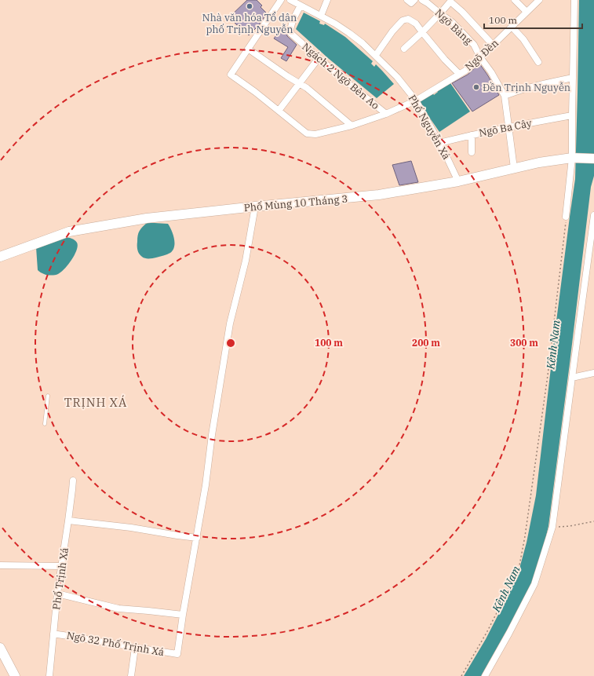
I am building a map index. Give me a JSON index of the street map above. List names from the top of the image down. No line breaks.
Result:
{"streets":{"main road":["Phố Mùng 10 Tháng 3"],"street":["Ngõ Bàng","Ngõ Đền","Ngách 2 Ngõ Bên Ao","Phố Nguyễn Xá","Ngõ Ba Cây","Phố Trịnh Xá","Ngõ 32 Phố Trịnh Xá"]},"crossings":[["Ngõ Bàng","Ngõ Đền"],["Ngõ Đền","Ngách 2 Ngõ Bên Ao"],["Ngõ Đền","Phố Nguyễn Xá"],["Ngách 2 Ngõ Bên Ao","Phố Nguyễn Xá"],["Phố Nguyễn Xá","Ngõ Ba Cây"],["Phố Nguyễn Xá","Phố Mùng 10 Tháng 3"],["Phố Trịnh Xá","Ngõ 32 Phố Trịnh Xá"]],"districts":["TRỊNH XÁ"],"water":["Kênh Nam"],"places":["Nhà văn hóa Tổ dân phố Trịnh Nguyễn","Đền Trịnh Nguyễn"],"scale_bar":"100 m","rings":["100 m","200 m","300 m"]}
